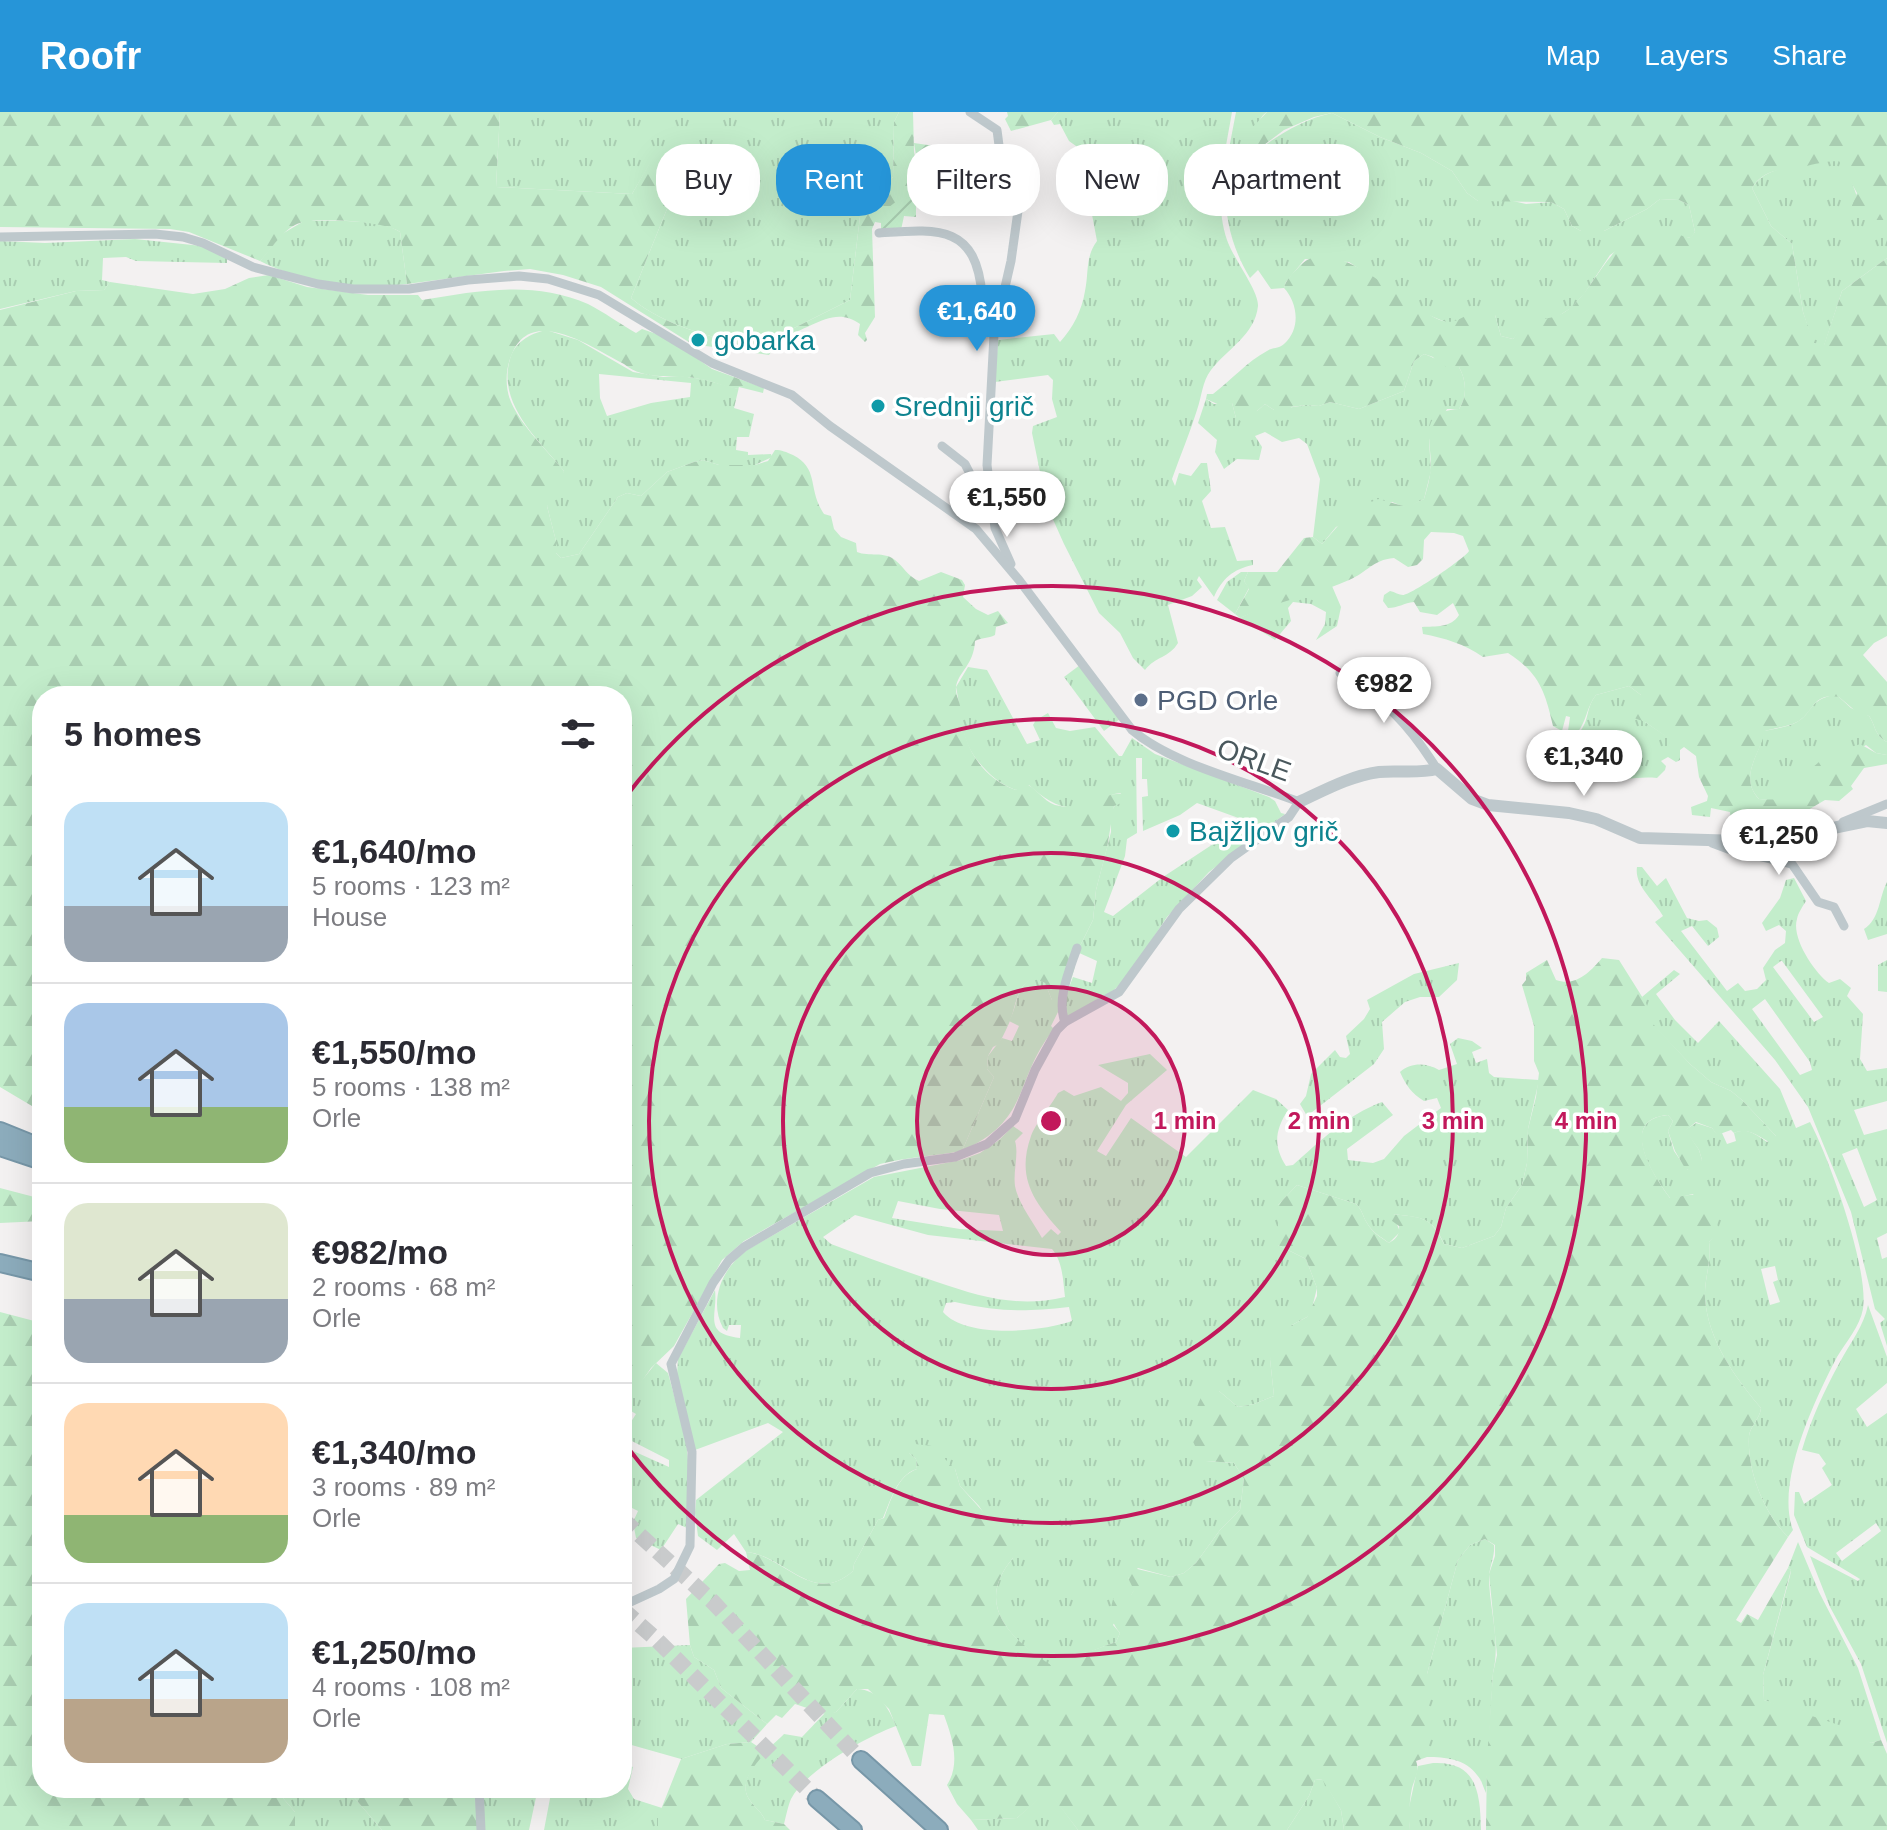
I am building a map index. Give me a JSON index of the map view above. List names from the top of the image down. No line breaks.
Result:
{"streets":{"street":["ORLE"]},"places":["gobarka","Srednji grič","PGD Orle","Bajžljov grič"],"page":{"header":"Roofr","nav":["Map","Layers","Share"],"chip":["Buy","Rent","Filters","New","Apartment"],"price":["€1,640","€1,550","€982","€1,340","€1,250"],"heading":"5 homes","list":[{"name":"€1,640/mo","note":"5 rooms · 123 m² · House"},{"name":"€1,550/mo","note":"5 rooms · 138 m² · Orle"},{"name":"€982/mo","note":"2 rooms · 68 m² · Orle"},{"name":"€1,340/mo","note":"3 rooms · 89 m² · Orle"},{"name":"€1,250/mo","note":"4 rooms · 108 m² · Orle"}]},"rings":["1 min","2 min","3 min","4 min"]}
